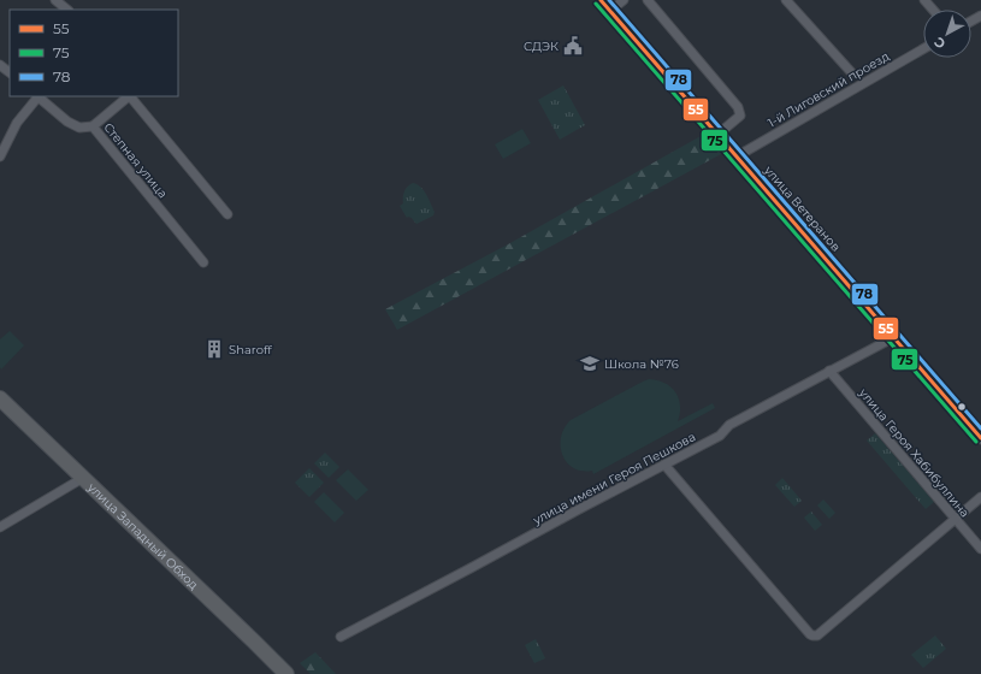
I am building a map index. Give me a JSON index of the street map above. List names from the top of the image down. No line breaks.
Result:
{"streets":{"highway":["улица Западный Обход"],"street":["1-й Лиговский проезд","Степная улица","улица Ветеранов","улица Героя Хабибуллина","улица имени Героя Пешкова"]},"crossings":[["1-й Лиговский проезд","улица Ветеранов"],["улица Ветеранов","улица имени Героя Пешкова"],["улица Героя Хабибуллина","улица имени Героя Пешкова"]],"places":{"public building":["СДЭК"],"building":["Sharoff"],"school or university":["Школа №76"]},"lines":["transit line 55","transit line 78","transit line 75"],"legend":["55","75","78"],"north":"bottom left"}
